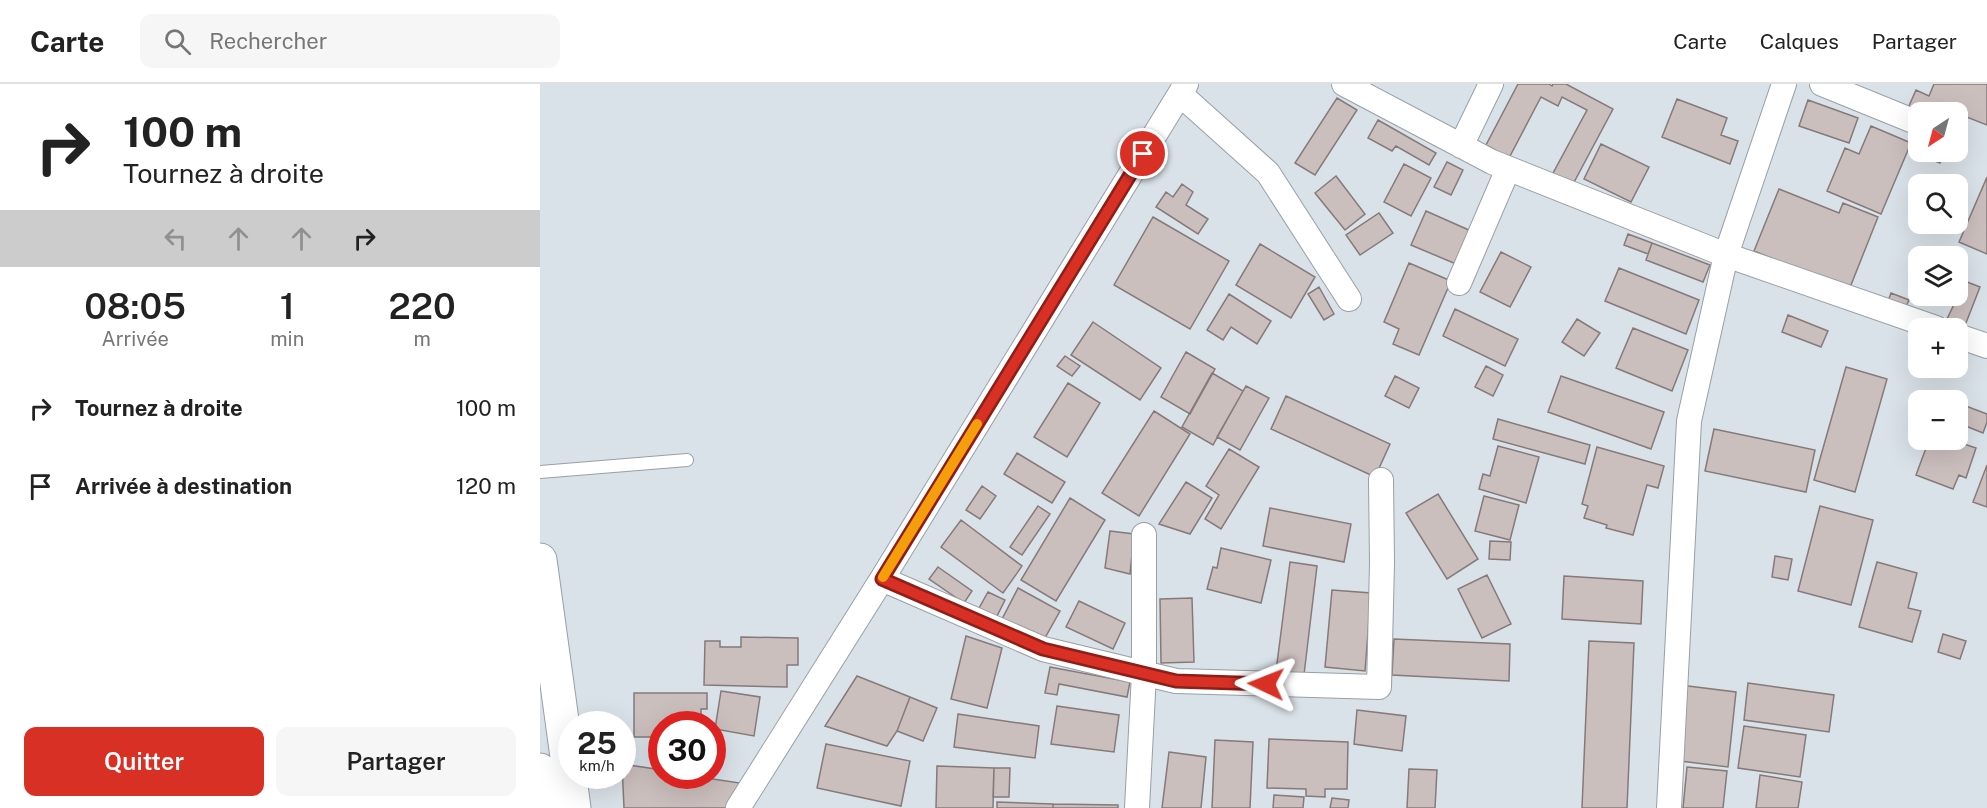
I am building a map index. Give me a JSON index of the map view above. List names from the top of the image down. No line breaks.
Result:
{"north":"bottom left","page":{"header":"Carte","search":"Rechercher","nav":["Carte","Calques","Partager"],"turn":["100 m","Tournez à droite"],"map_buttons":["+","−"],"eta":["08:05","Arrivée","1","min","220","m"],"list":[{"name":"Tournez à droite","value":"100 m"},{"name":"Arrivée à destination","value":"120 m"}],"speed":"25 km/h","limit":"30","buttons":["Quitter","Partager"]}}
